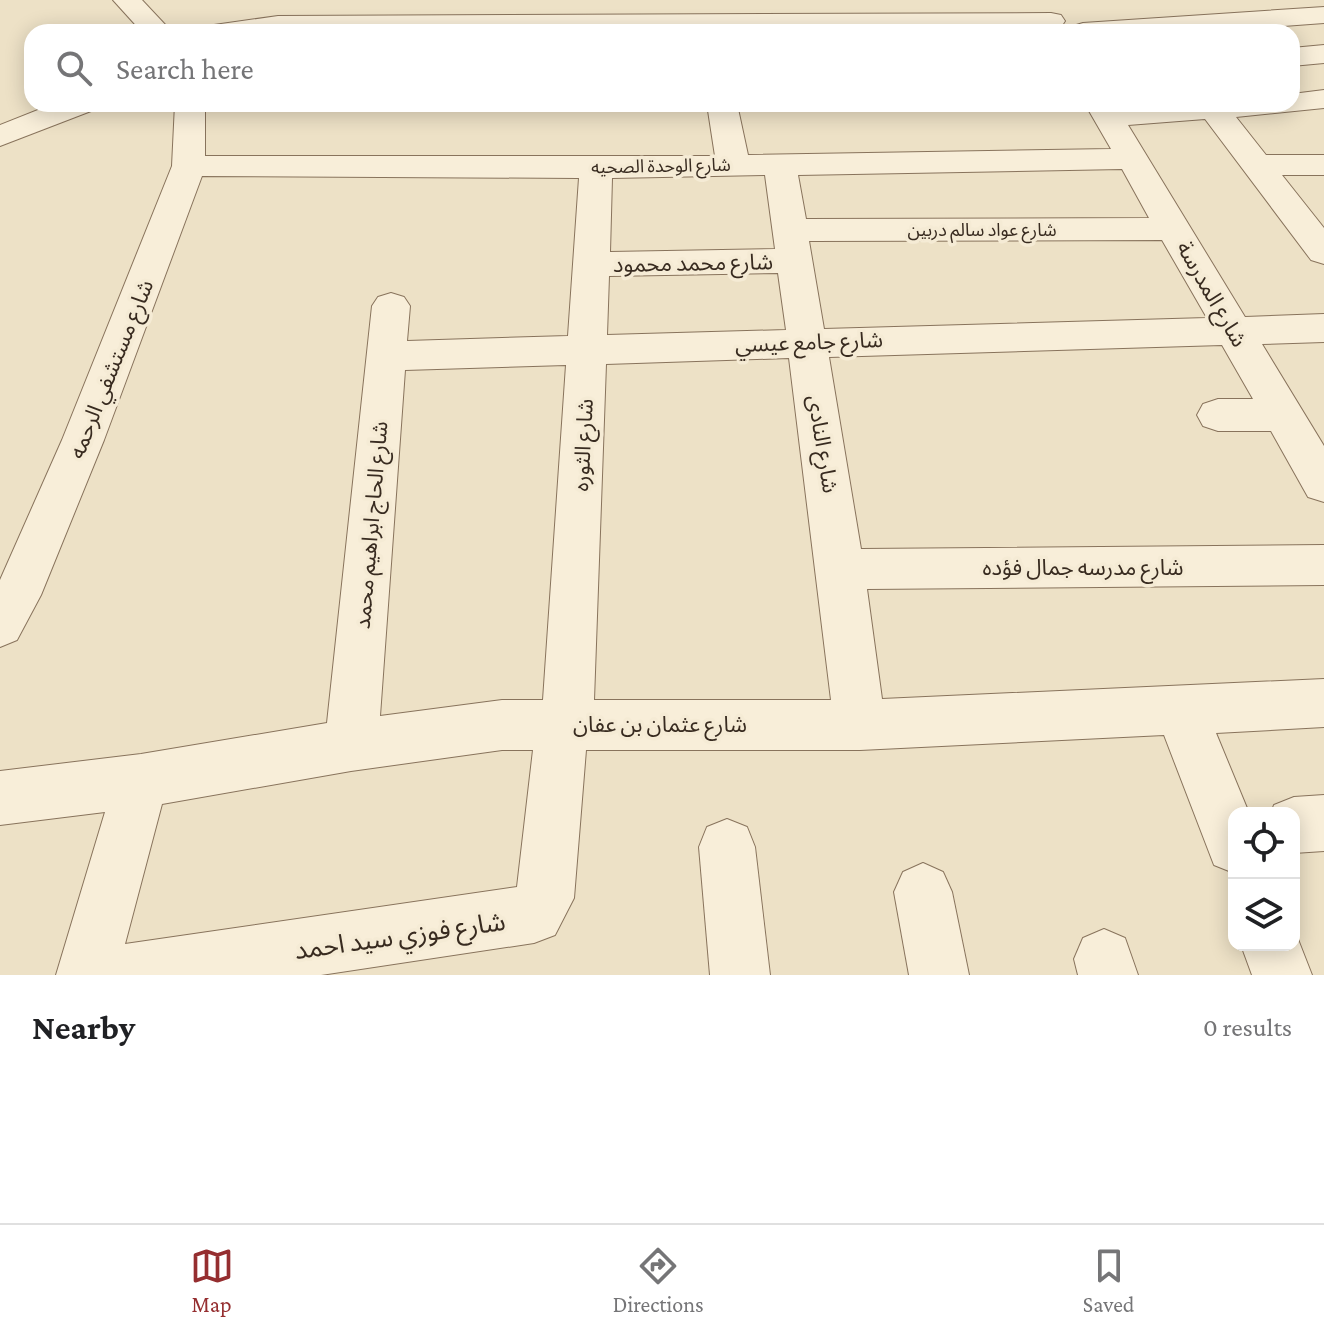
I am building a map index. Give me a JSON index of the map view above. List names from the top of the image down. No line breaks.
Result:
{"streets":{"street":["شارع الوحدة الصحيه","شارع عواد سالم دربين","شارع محمد محمود","شارع المدرسة","شارع جامع عيسي","شارع مستشفي الرحمه","شارع النادى","شارع الثوره","شارع الحاج ابراهيم محمد","شارع مدرسه جمال فؤده","شارع عثمان بن عفان","شارع فوزي سيد احمد"]},"crossings":[["شارع الوحدة الصحيه","شارع المدرسة"],["شارع الوحدة الصحيه","شارع مستشفي الرحمه"],["شارع الوحدة الصحيه","شارع النادى"],["شارع الوحدة الصحيه","شارع الثوره"],["شارع عواد سالم دربين","شارع محمد محمود"],["شارع عواد سالم دربين","شارع المدرسة"],["شارع عواد سالم دربين","شارع النادى"],["شارع محمد محمود","شارع النادى"],["شارع محمد محمود","شارع الثوره"],["شارع المدرسة","شارع جامع عيسي"],["شارع جامع عيسي","شارع النادى"],["شارع جامع عيسي","شارع الثوره"],["شارع جامع عيسي","شارع الحاج ابراهيم محمد"],["شارع النادى","شارع مدرسه جمال فؤده"],["شارع النادى","شارع عثمان بن عفان"],["شارع الثوره","شارع عثمان بن عفان"],["شارع الثوره","شارع فوزي سيد احمد"],["شارع الحاج ابراهيم محمد","شارع عثمان بن عفان"],["شارع عثمان بن عفان","شارع فوزي سيد احمد"]],"page":{"search":"Search here","heading":["Nearby","0 results"],"nav":["Map","Directions","Saved"]}}
